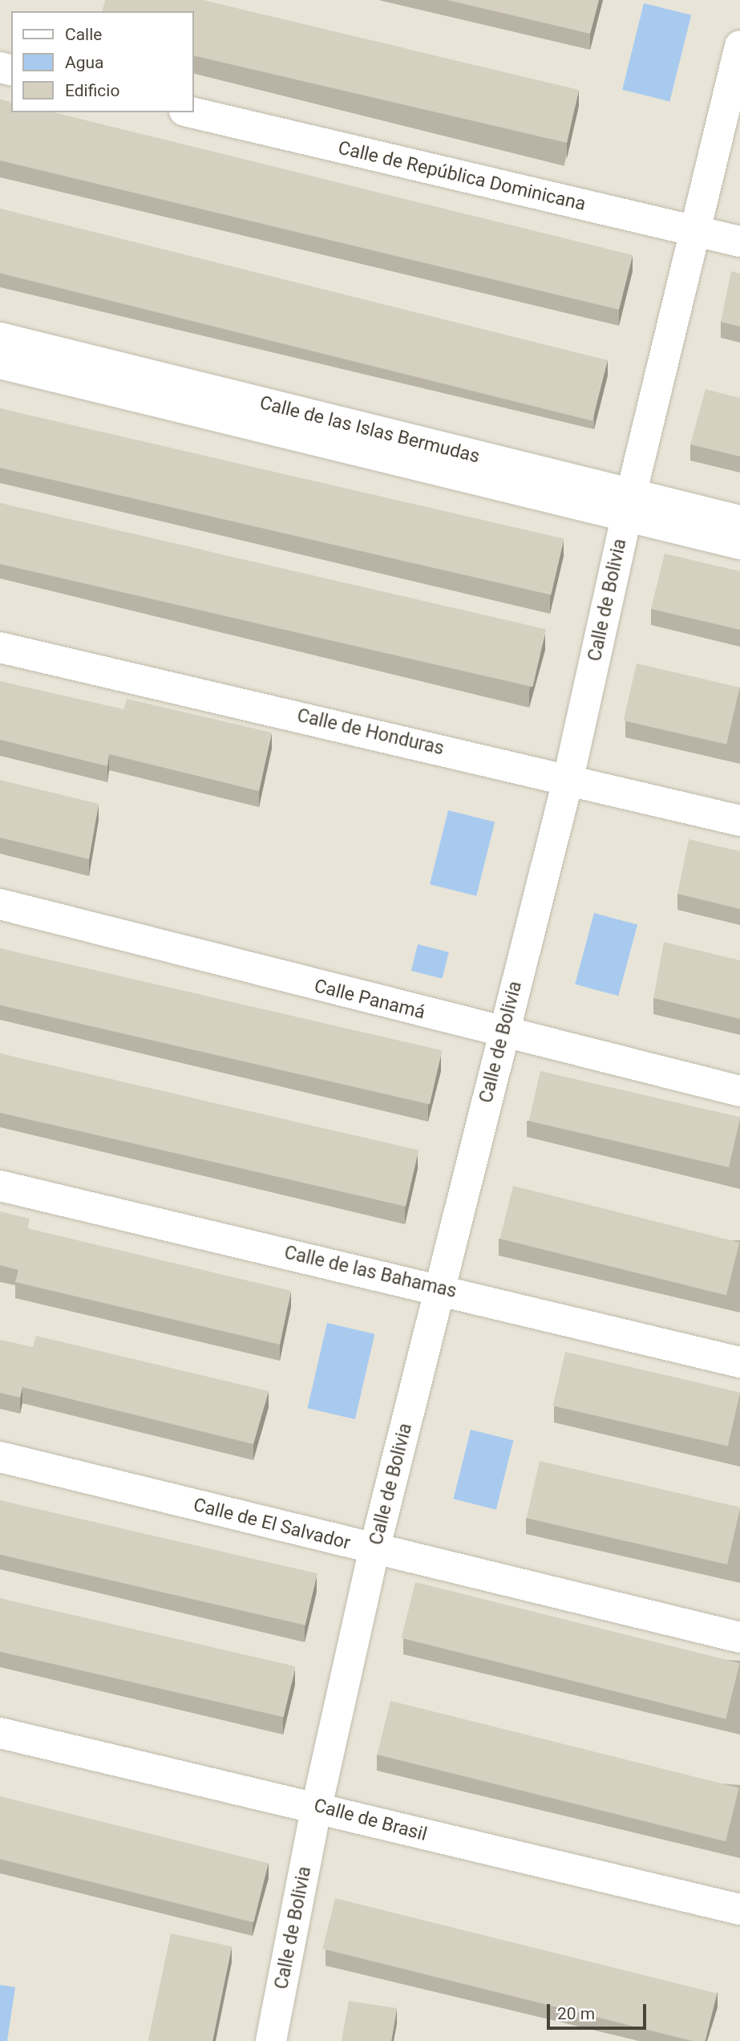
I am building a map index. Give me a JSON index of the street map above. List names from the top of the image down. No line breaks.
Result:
{"streets":{"street":["Calle de República Dominicana","Calle de las Islas Bermudas","Calle de Bolivia","Calle de Honduras","Calle Panamá","Calle de las Bahamas","Calle de El Salvador","Calle de Brasil"]},"crossings":[["Calle de República Dominicana","Calle de Bolivia"],["Calle de las Islas Bermudas","Calle de Bolivia"],["Calle de Bolivia","Calle de Honduras"],["Calle de Bolivia","Calle Panamá"],["Calle de Bolivia","Calle de las Bahamas"],["Calle de Bolivia","Calle de El Salvador"],["Calle de Bolivia","Calle de Brasil"]],"legend":["Calle","Agua","Edificio"],"scale_bar":"20 m"}
